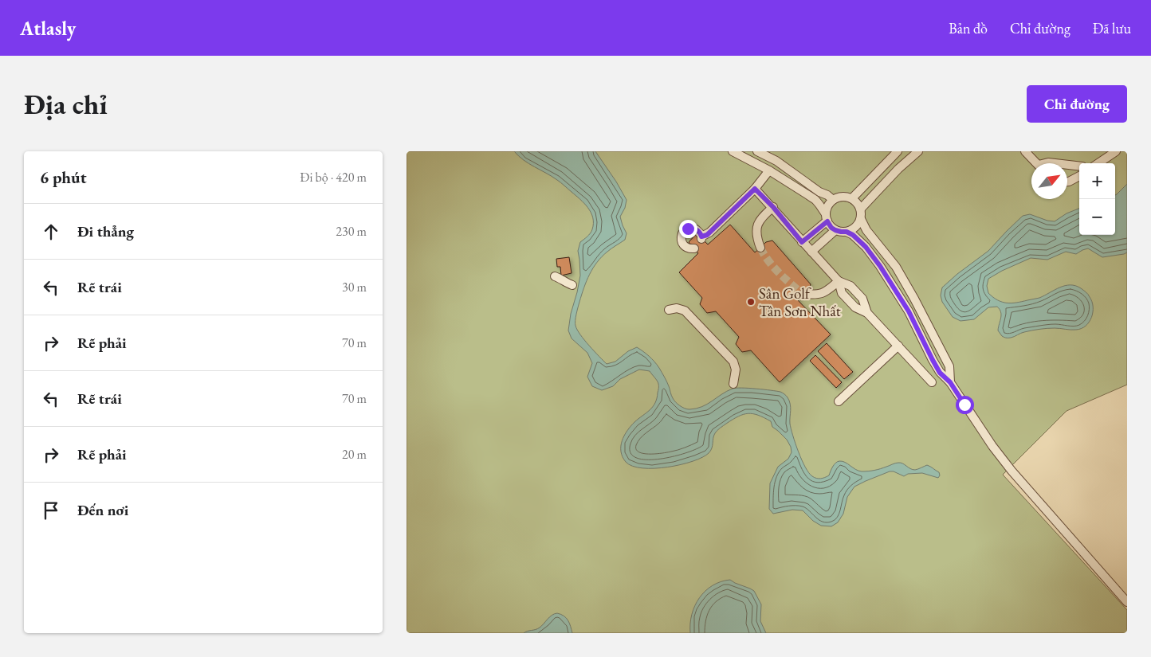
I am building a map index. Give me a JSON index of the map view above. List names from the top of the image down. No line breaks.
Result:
{"places":["Sân Golf Tân Sơn Nhất"],"north":"top right","page":{"header":"Atlasly","nav":["Bản đồ","Chỉ đường","Đã lưu"],"buttons":"Chỉ đường","title":"Địa chỉ","heading":["6 phút","Đi bộ · 420 m"],"map_buttons":["+","−"],"list":[["Đi thẳng","230 m"],["Rẽ trái","30 m"],["Rẽ phải","70 m"],["Rẽ trái","70 m"],["Rẽ phải","20 m"],"Đến nơi"]}}
